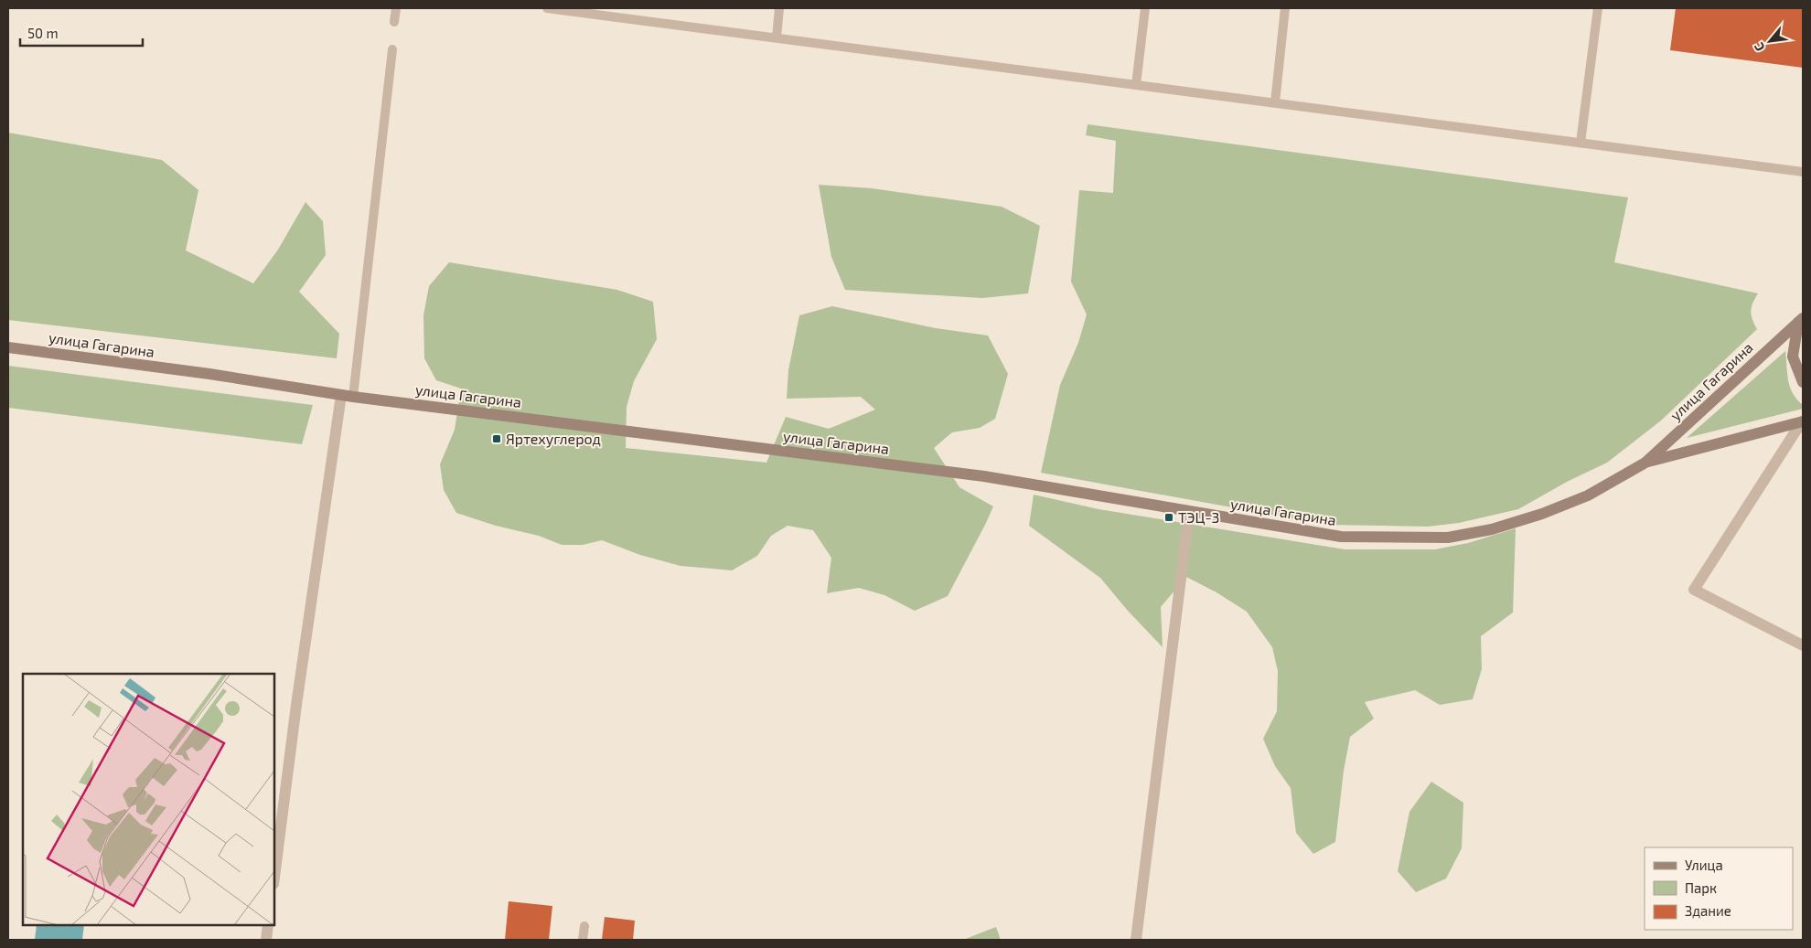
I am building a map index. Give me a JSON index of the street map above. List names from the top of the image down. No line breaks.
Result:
{"streets":{"main road":["улица Гагарина"]},"places":{"transit":["Яртехуглерод","ТЭЦ-3"]},"legend":["Улица","Парк","Здание"],"scale_bar":"50 m","north":"bottom left"}
